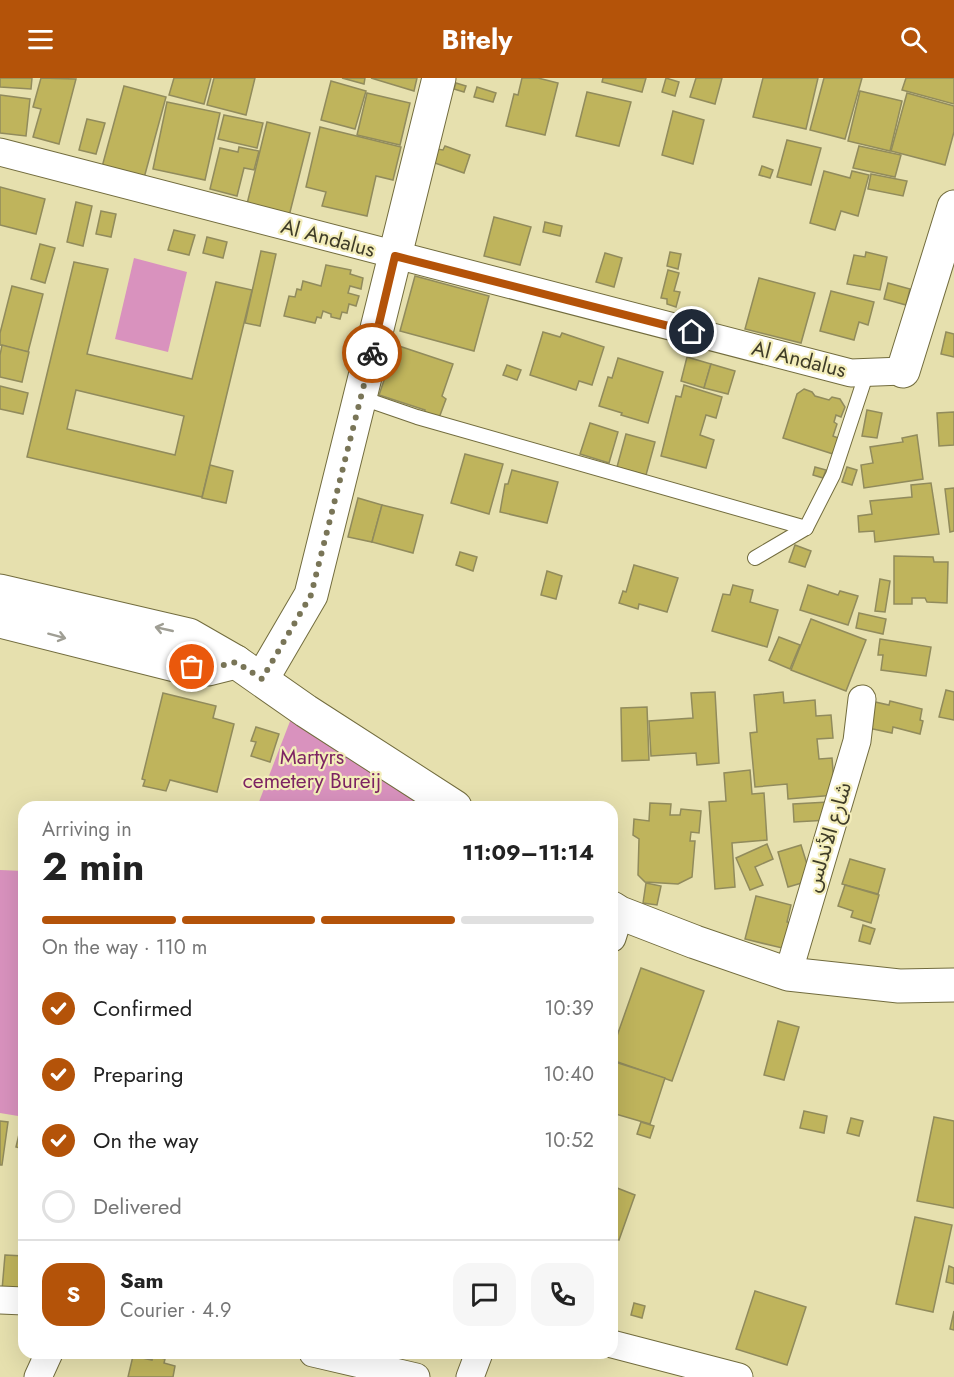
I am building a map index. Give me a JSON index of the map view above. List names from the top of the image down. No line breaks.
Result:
{"streets":{"street":["Al Andalus","شارع الأندلس"]},"parks":["Martyrs cemetery Bureij"],"page":{"header":"Bitely","heading":["2 min","Arriving in","11:09–11:14"],"panel":["Sam","Courier · 4.9"],"bar":"On the way · 110 m","list":[["Confirmed","10:39"],["Preparing","10:40"],["On the way","10:52"],"Delivered"],"round":"S"}}
